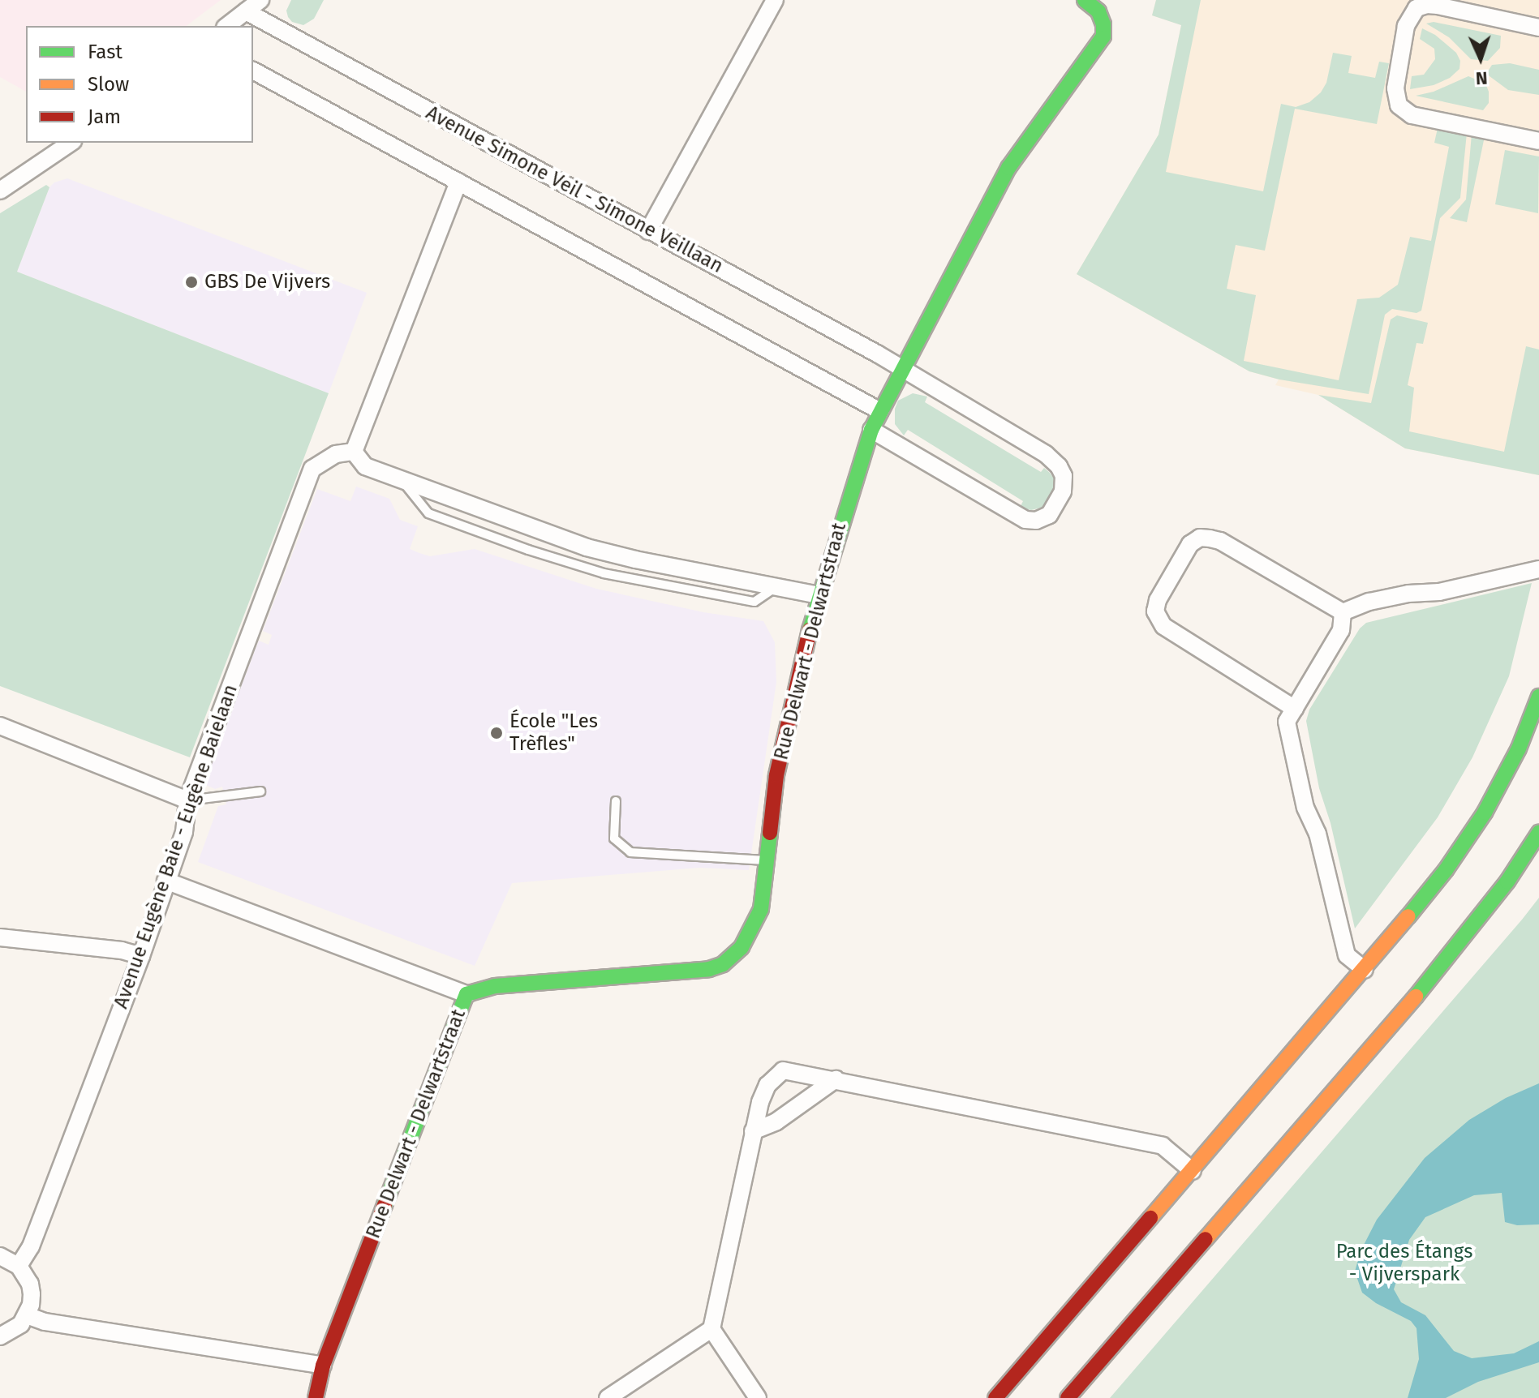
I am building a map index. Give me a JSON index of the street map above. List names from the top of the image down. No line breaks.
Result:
{"streets":{"street":["Avenue Simone Veil - Simone Veillaan","Rue Delwart - Delwartstraat","Avenue Eugène Baie - Eugène Baielaan"]},"crossings":[["Avenue Simone Veil - Simone Veillaan","Rue Delwart - Delwartstraat"]],"parks":["Parc des Étangs - Vijverspark"],"places":["GBS De Vijvers","École \"Les Trèfles\""],"legend":["Fast","Slow","Jam"],"north":"bottom"}
